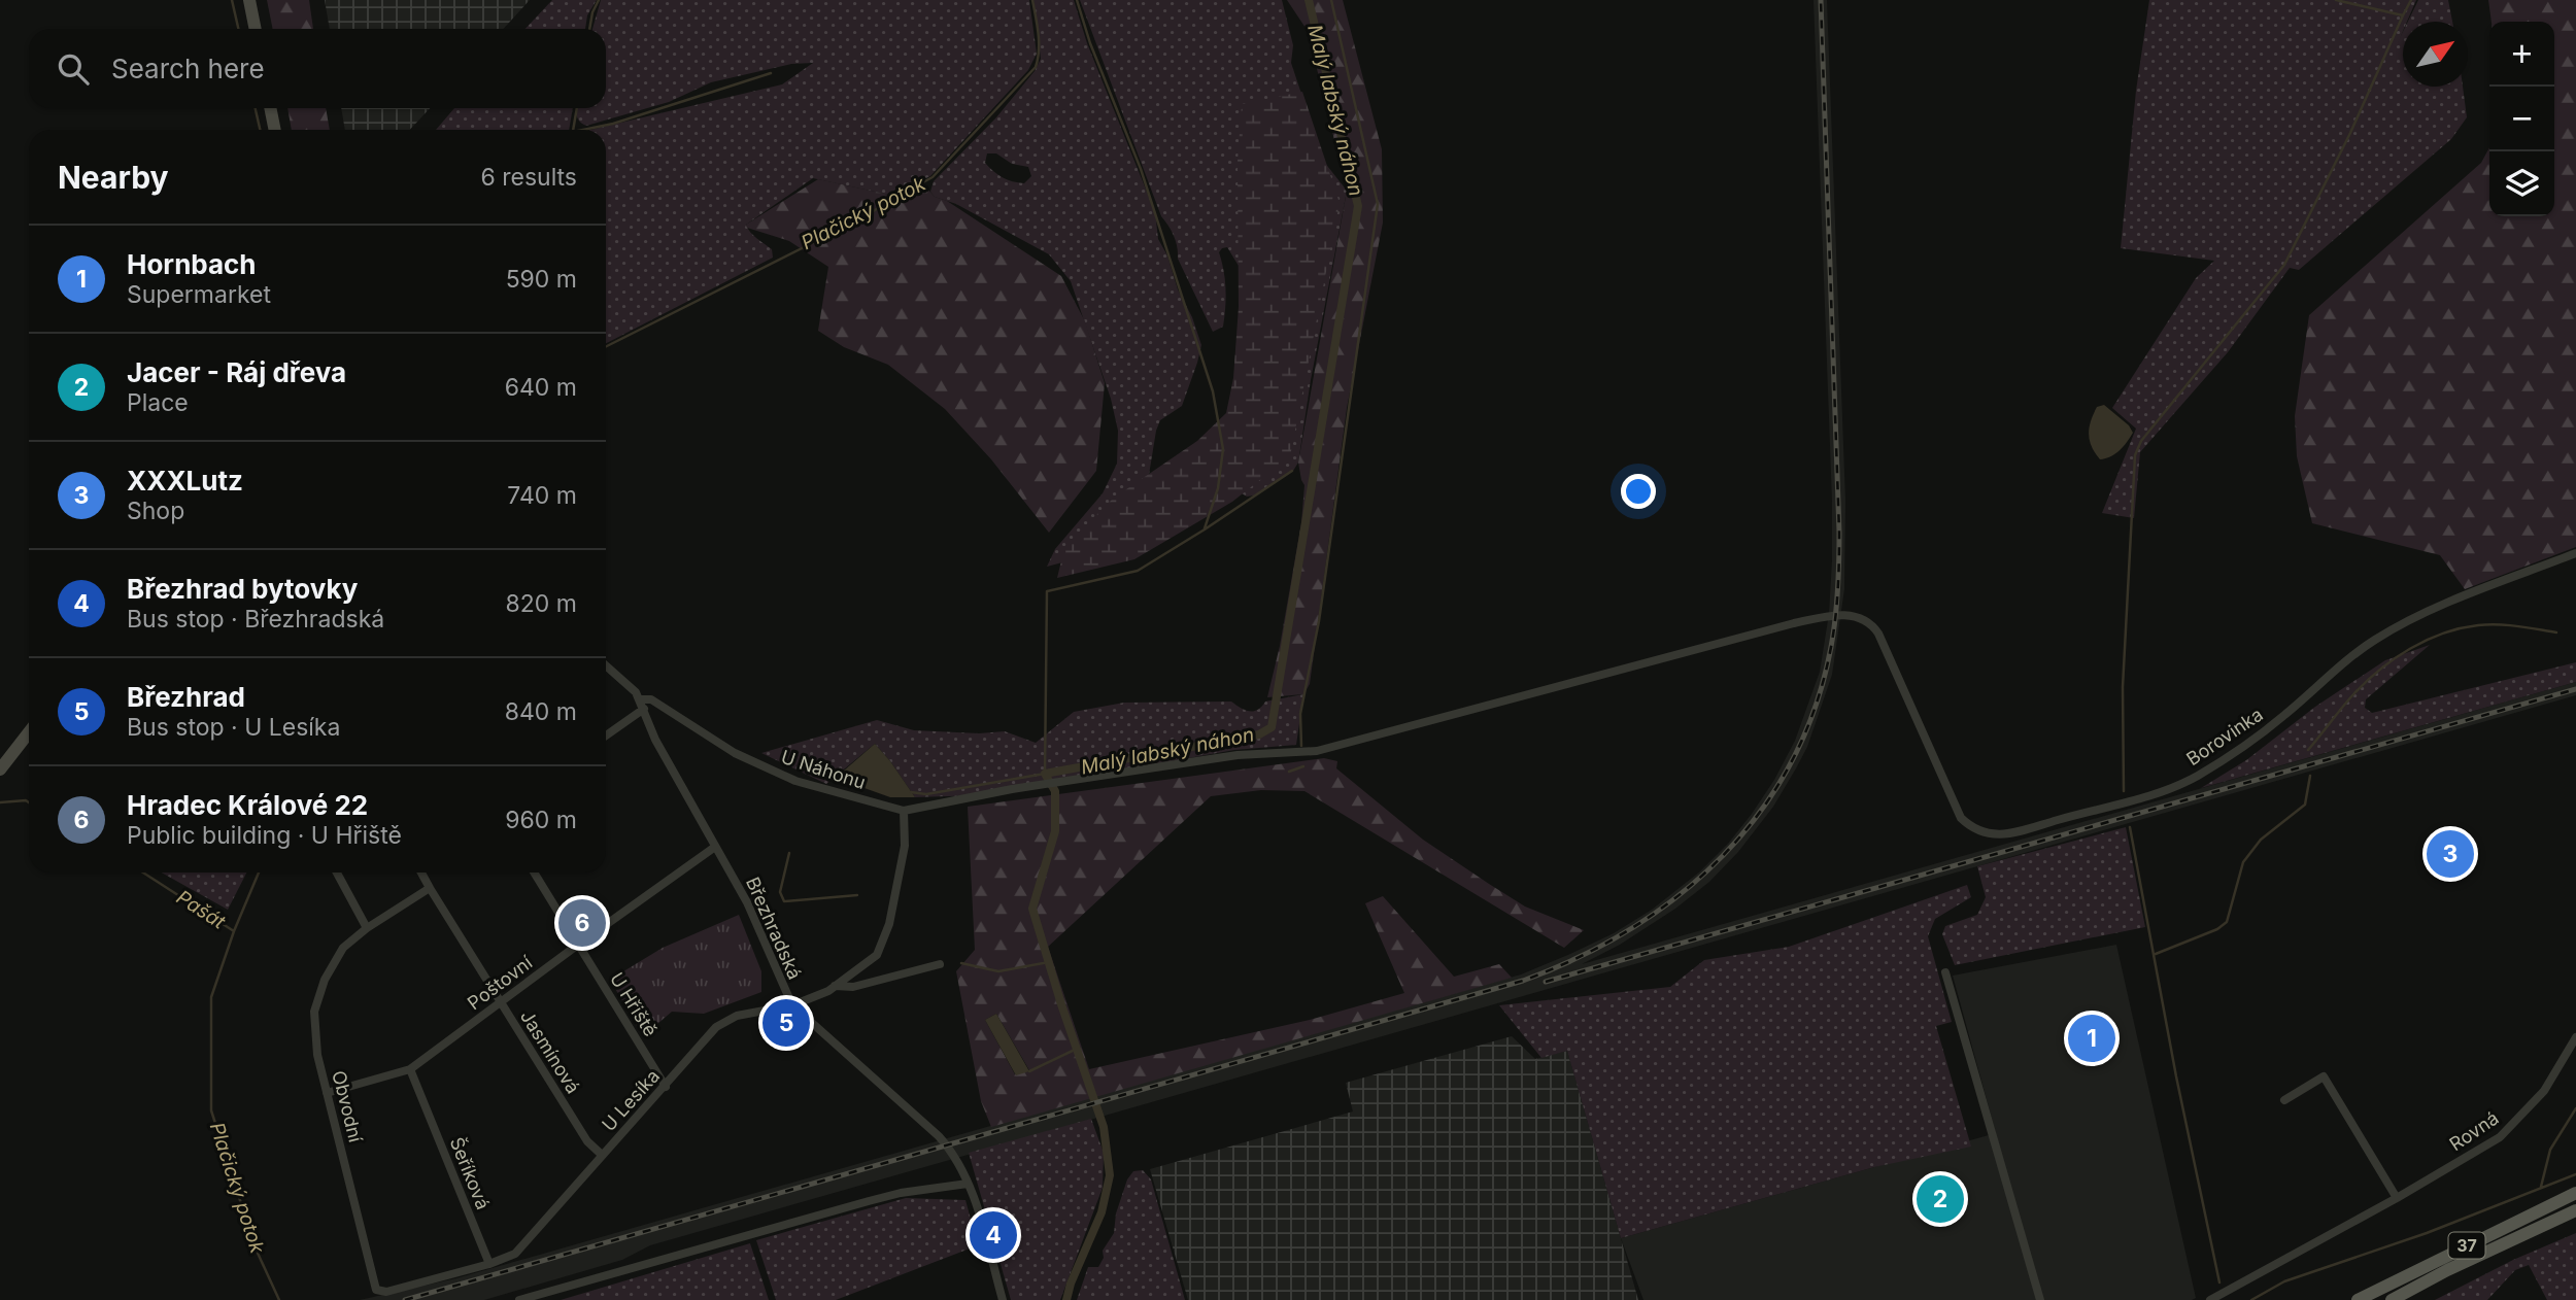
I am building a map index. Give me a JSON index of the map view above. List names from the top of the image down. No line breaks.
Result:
{"streets":{"main road":["37"],"street":["Borovinka","U Náhonu","Březhradská","Poštovní","U Hřiště","Jasmínová","U Lesíka","Obvodní","Rovná","Šeříková"]},"crossings":[["Borovinka","U Náhonu"],["U Náhonu","Březhradská"],["Březhradská","Poštovní"],["Březhradská","U Lesíka"],["Poštovní","U Hřiště"],["Poštovní","Jasmínová"],["Poštovní","Obvodní"],["Poštovní","Šeříková"],["U Hřiště","U Lesíka"],["Jasmínová","U Lesíka"],["Jasmínová","Obvodní"],["U Lesíka","Obvodní"],["U Lesíka","Šeříková"],["Obvodní","Šeříková"]],"water":["Malý labský náhon","Plačický potok","Pašát"],"north":"top right","page":{"map_buttons":["+","−"],"search":"Search here","heading":["Nearby","6 results"],"list":[{"mark":"1","name":"Hornbach","note":"Supermarket","value":"590 m"},{"mark":"2","name":"Jacer - Ráj dřeva","note":"Place","value":"640 m"},{"mark":"3","name":"XXXLutz","note":"Shop","value":"740 m"},{"mark":"4","name":"Březhrad bytovky","note":"Bus stop · Březhradská","value":"820 m"},{"mark":"5","name":"Březhrad","note":"Bus stop · U Lesíka","value":"840 m"},{"mark":"6","name":"Hradec Králové 22","note":"Public building · U Hřiště","value":"960 m"}],"pins":["3","6","5","1","2","4"]}}
